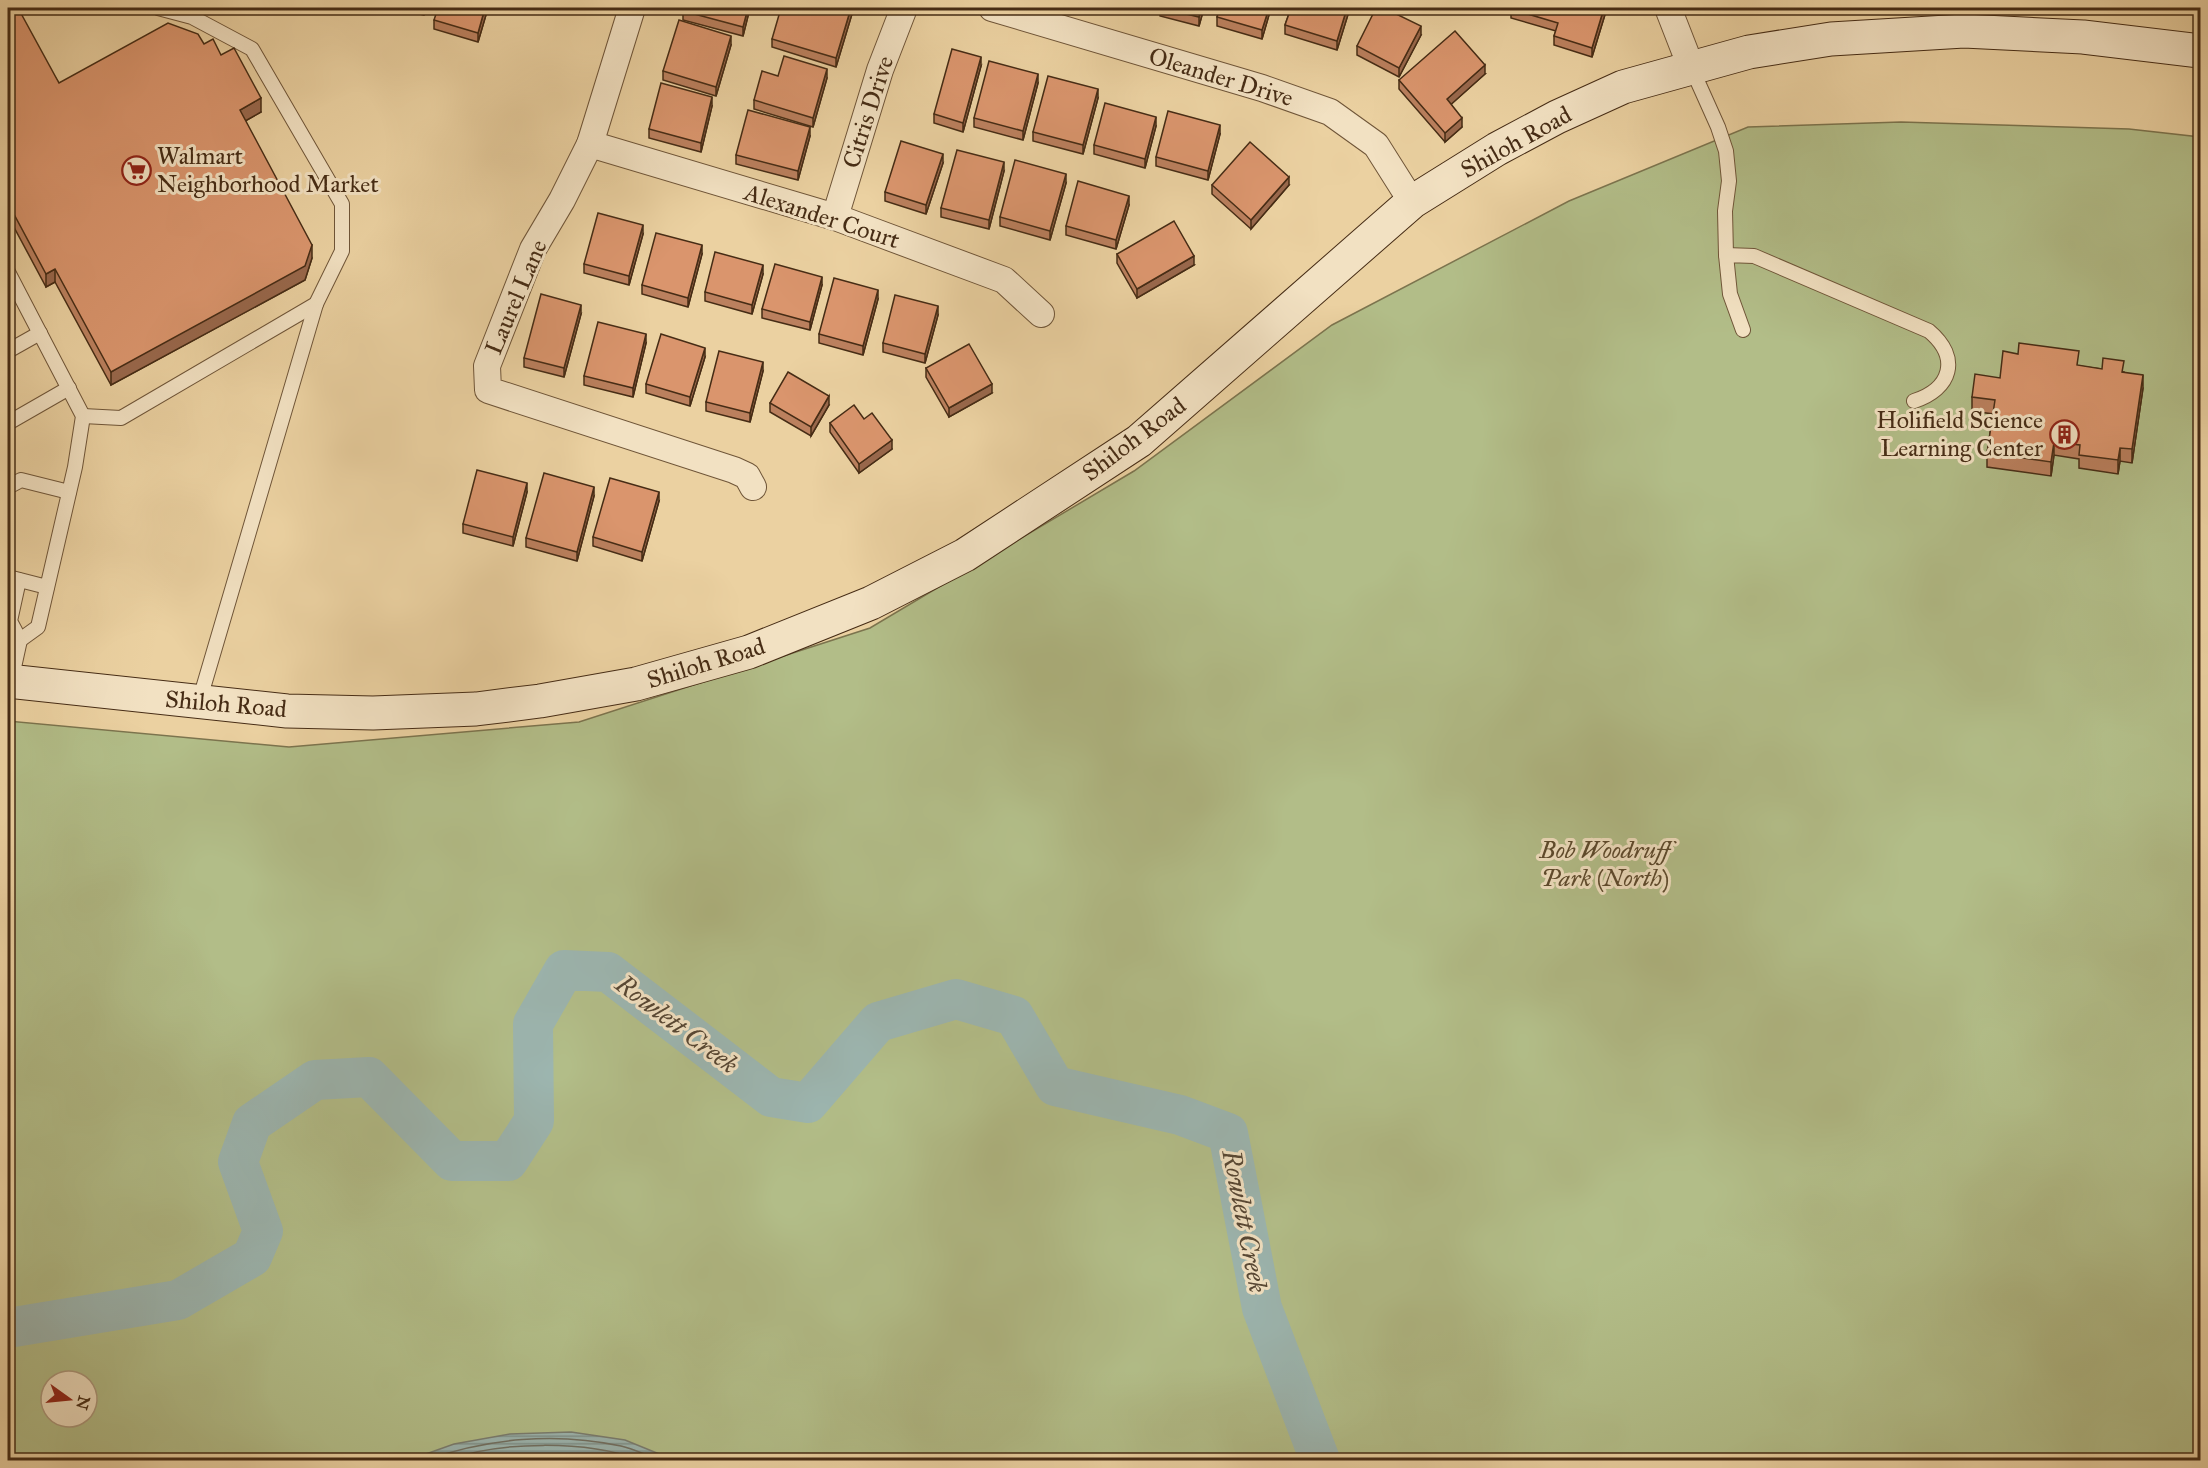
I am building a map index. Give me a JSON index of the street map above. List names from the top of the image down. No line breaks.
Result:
{"streets":{"main road":["Shiloh Road"],"street":["Oleander Drive","Citris Drive","Alexander Court","Laurel Lane"]},"crossings":[["Oleander Drive","Shiloh Road"],["Citris Drive","Alexander Court"],["Alexander Court","Laurel Lane"]],"water":["Rowlett Creek"],"parks":["Bob Woodruff Park (North)"],"places":{"supermarket":["Walmart Neighborhood Market"],"building":["Holifield Science Learning Center"]},"north":"right"}
